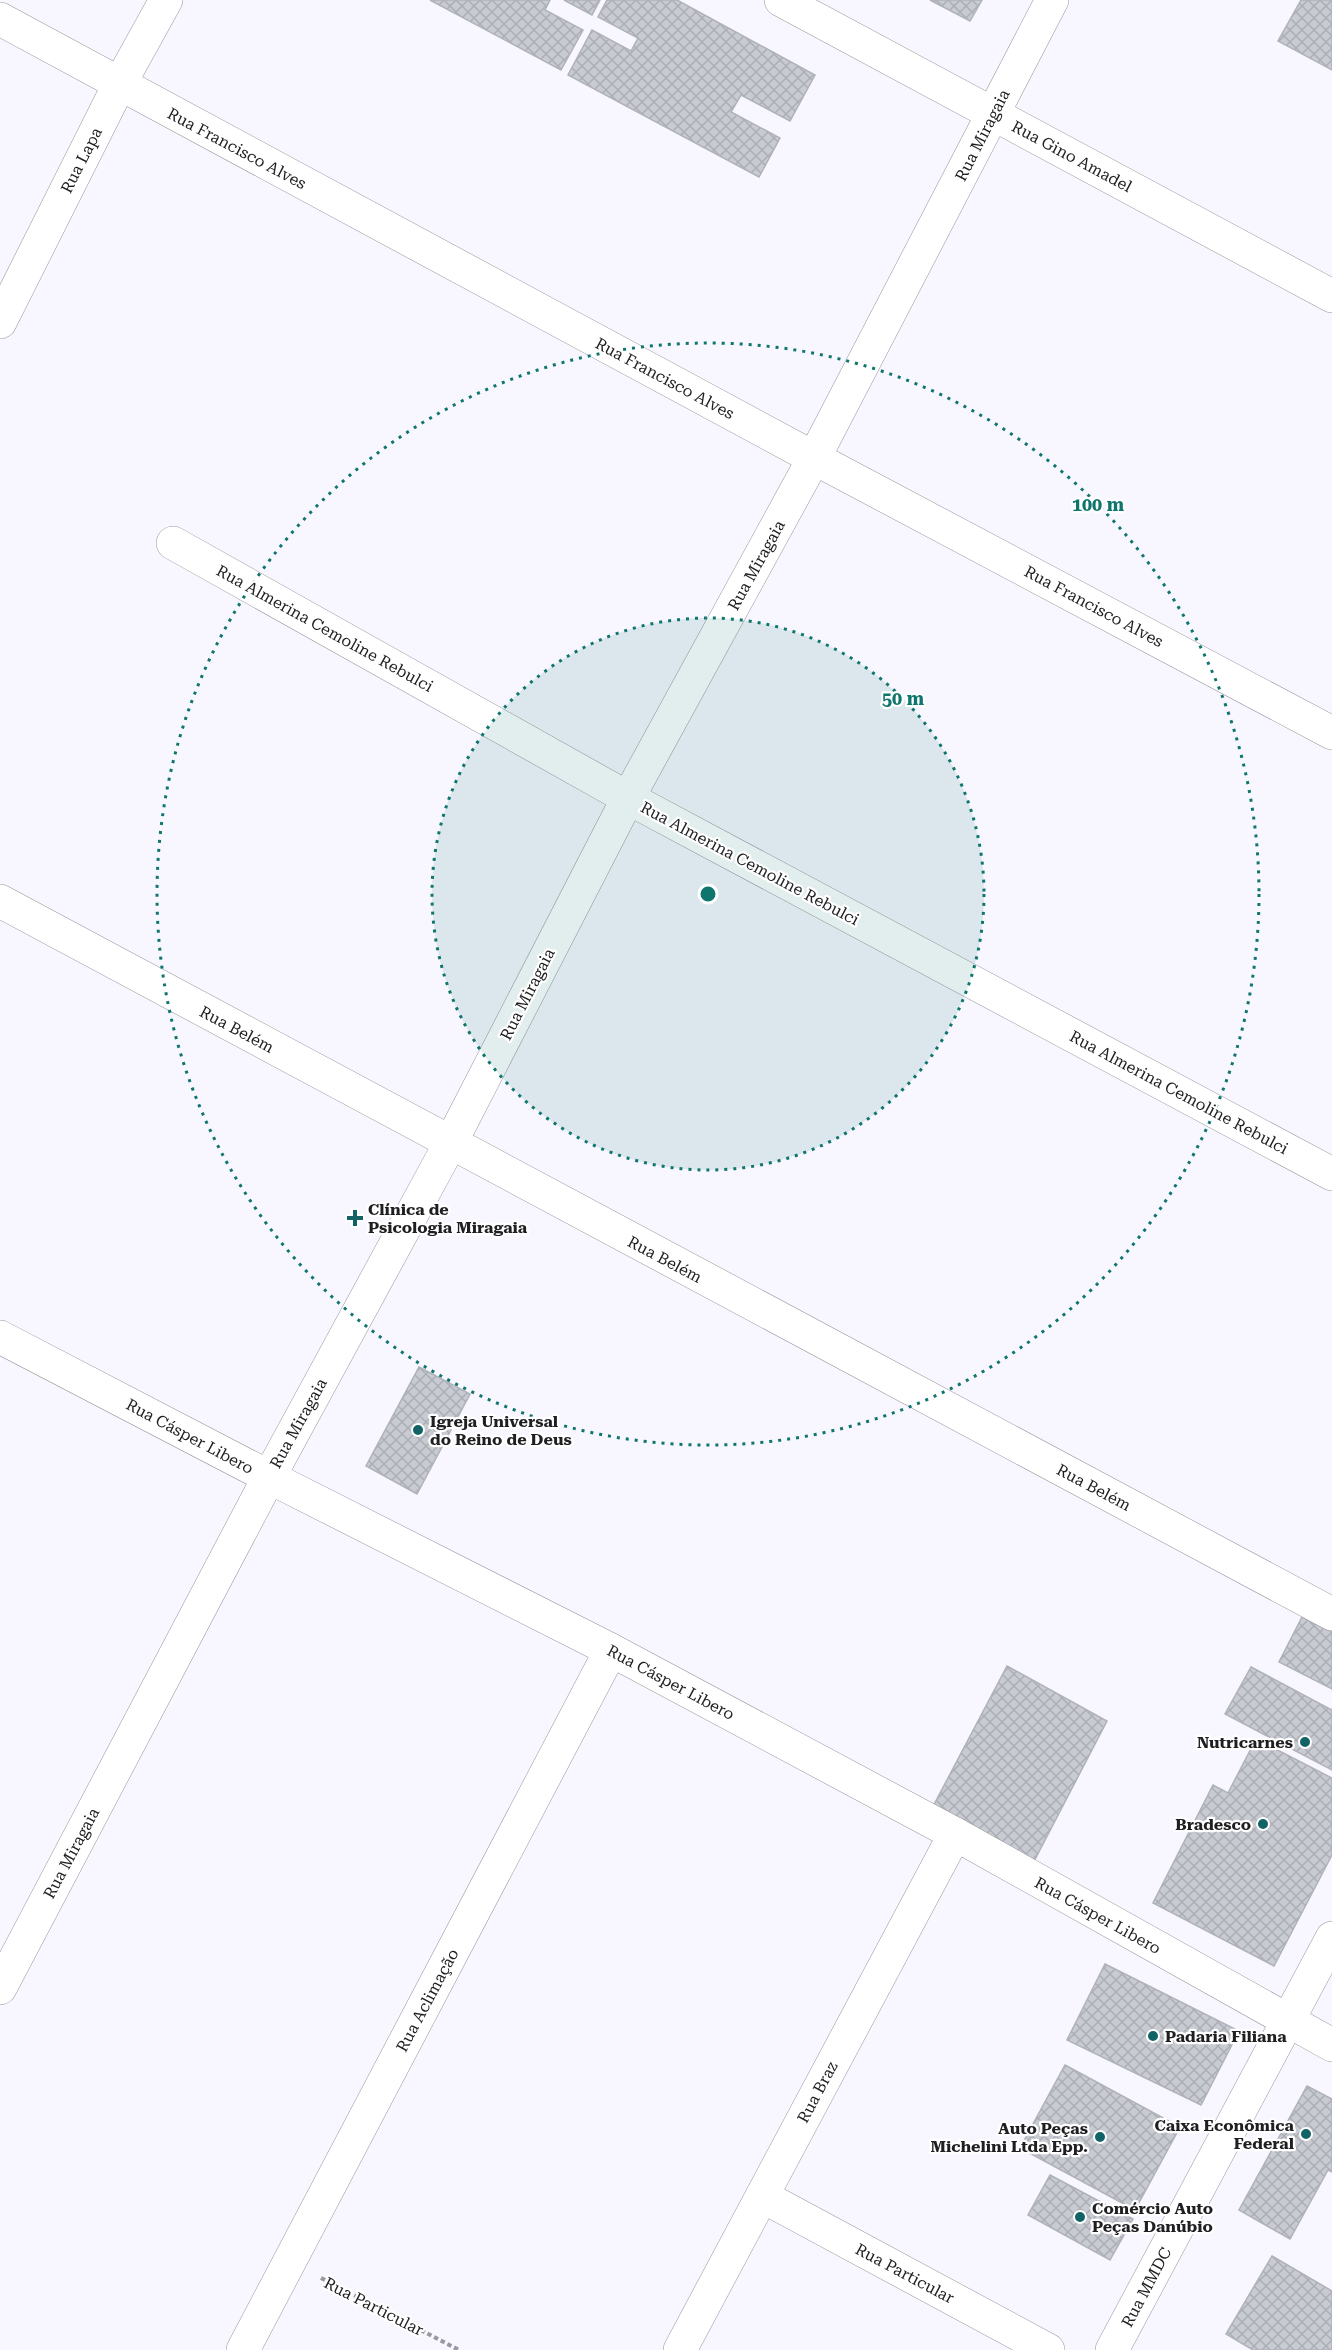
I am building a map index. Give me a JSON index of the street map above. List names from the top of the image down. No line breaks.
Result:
{"streets":{"street":["Rua Miragaia","Rua Francisco Alves","Rua Gino Amadel","Rua Lapa","Rua Almerina Cemoline Rebulci","Rua Belém","Rua Cásper Libero","Rua Aclimação","Rua Braz","Rua Particular","Rua MMDC"]},"crossings":[["Rua Miragaia","Rua Francisco Alves"],["Rua Miragaia","Rua Gino Amadel"],["Rua Miragaia","Rua Almerina Cemoline Rebulci"],["Rua Miragaia","Rua Belém"],["Rua Miragaia","Rua Cásper Libero"],["Rua Francisco Alves","Rua Lapa"],["Rua Cásper Libero","Rua Aclimação"],["Rua Cásper Libero","Rua Braz"],["Rua Cásper Libero","Rua MMDC"],["Rua Aclimação","Rua Particular"],["Rua Braz","Rua Particular"]],"places":{"health":["Clínica de Psicologia Miragaia"],"other":["Igreja Universal do Reino de Deus","Nutricarnes","Bradesco","Padaria Filiana","Caixa Econômica Federal","Auto Peças Michelini Ltda Epp.","Comércio Auto Peças Danúbio"]},"rings":["100 m","50 m"]}
